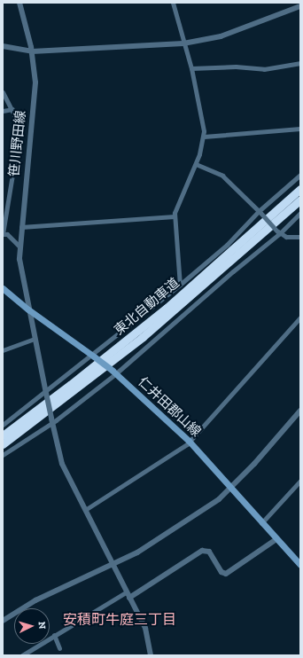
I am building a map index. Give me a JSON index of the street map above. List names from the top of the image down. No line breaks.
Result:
{"streets":{"highway":["東北自動車道"],"main road":["仁井田郡山線"],"street":["笹川野田線"]},"crossings":[["笹川野田線","仁井田郡山線"]],"districts":["安積町牛庭三丁目"],"north":"right"}
